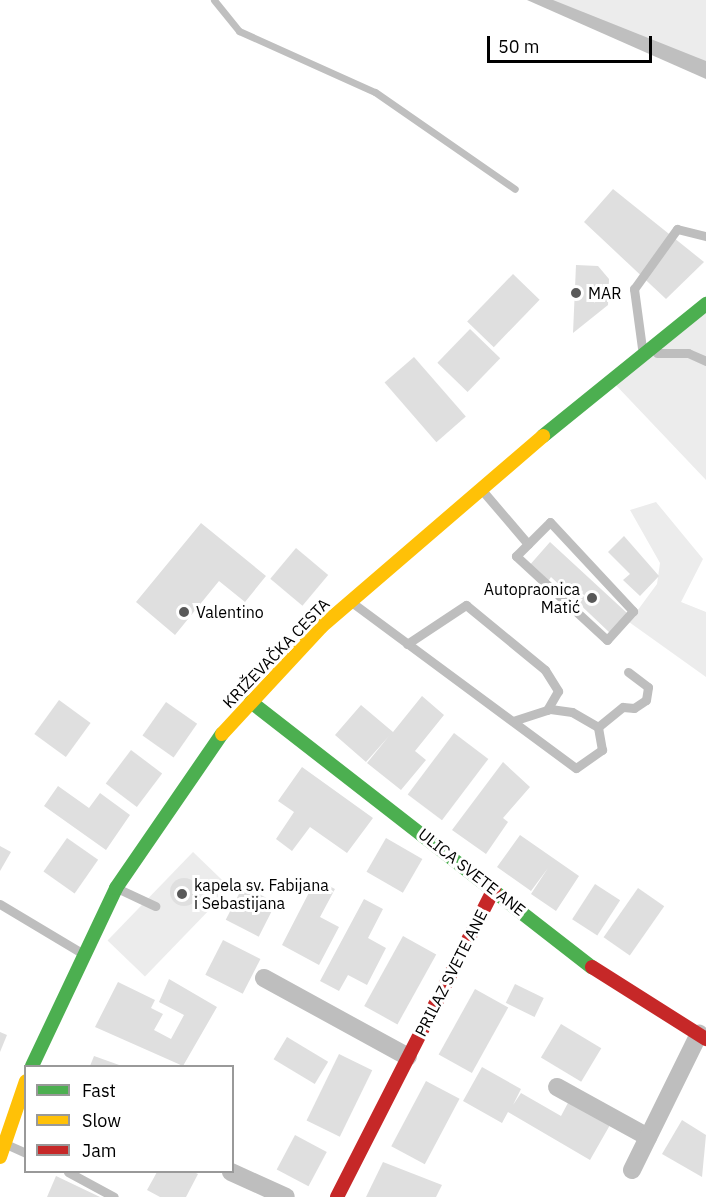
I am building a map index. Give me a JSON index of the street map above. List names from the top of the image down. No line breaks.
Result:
{"streets":{"main road":["KRIŽEVAČKA CESTA","ULICA SVETE ANE","PRILAZ SVETE ANE"]},"crossings":[["KRIŽEVAČKA CESTA","ULICA SVETE ANE"],["ULICA SVETE ANE","PRILAZ SVETE ANE"]],"places":["MAR","Autopraonica Matić","Valentino","kapela sv. Fabijana i Sebastijana"],"legend":["Fast","Slow","Jam"],"scale_bar":"50 m"}
